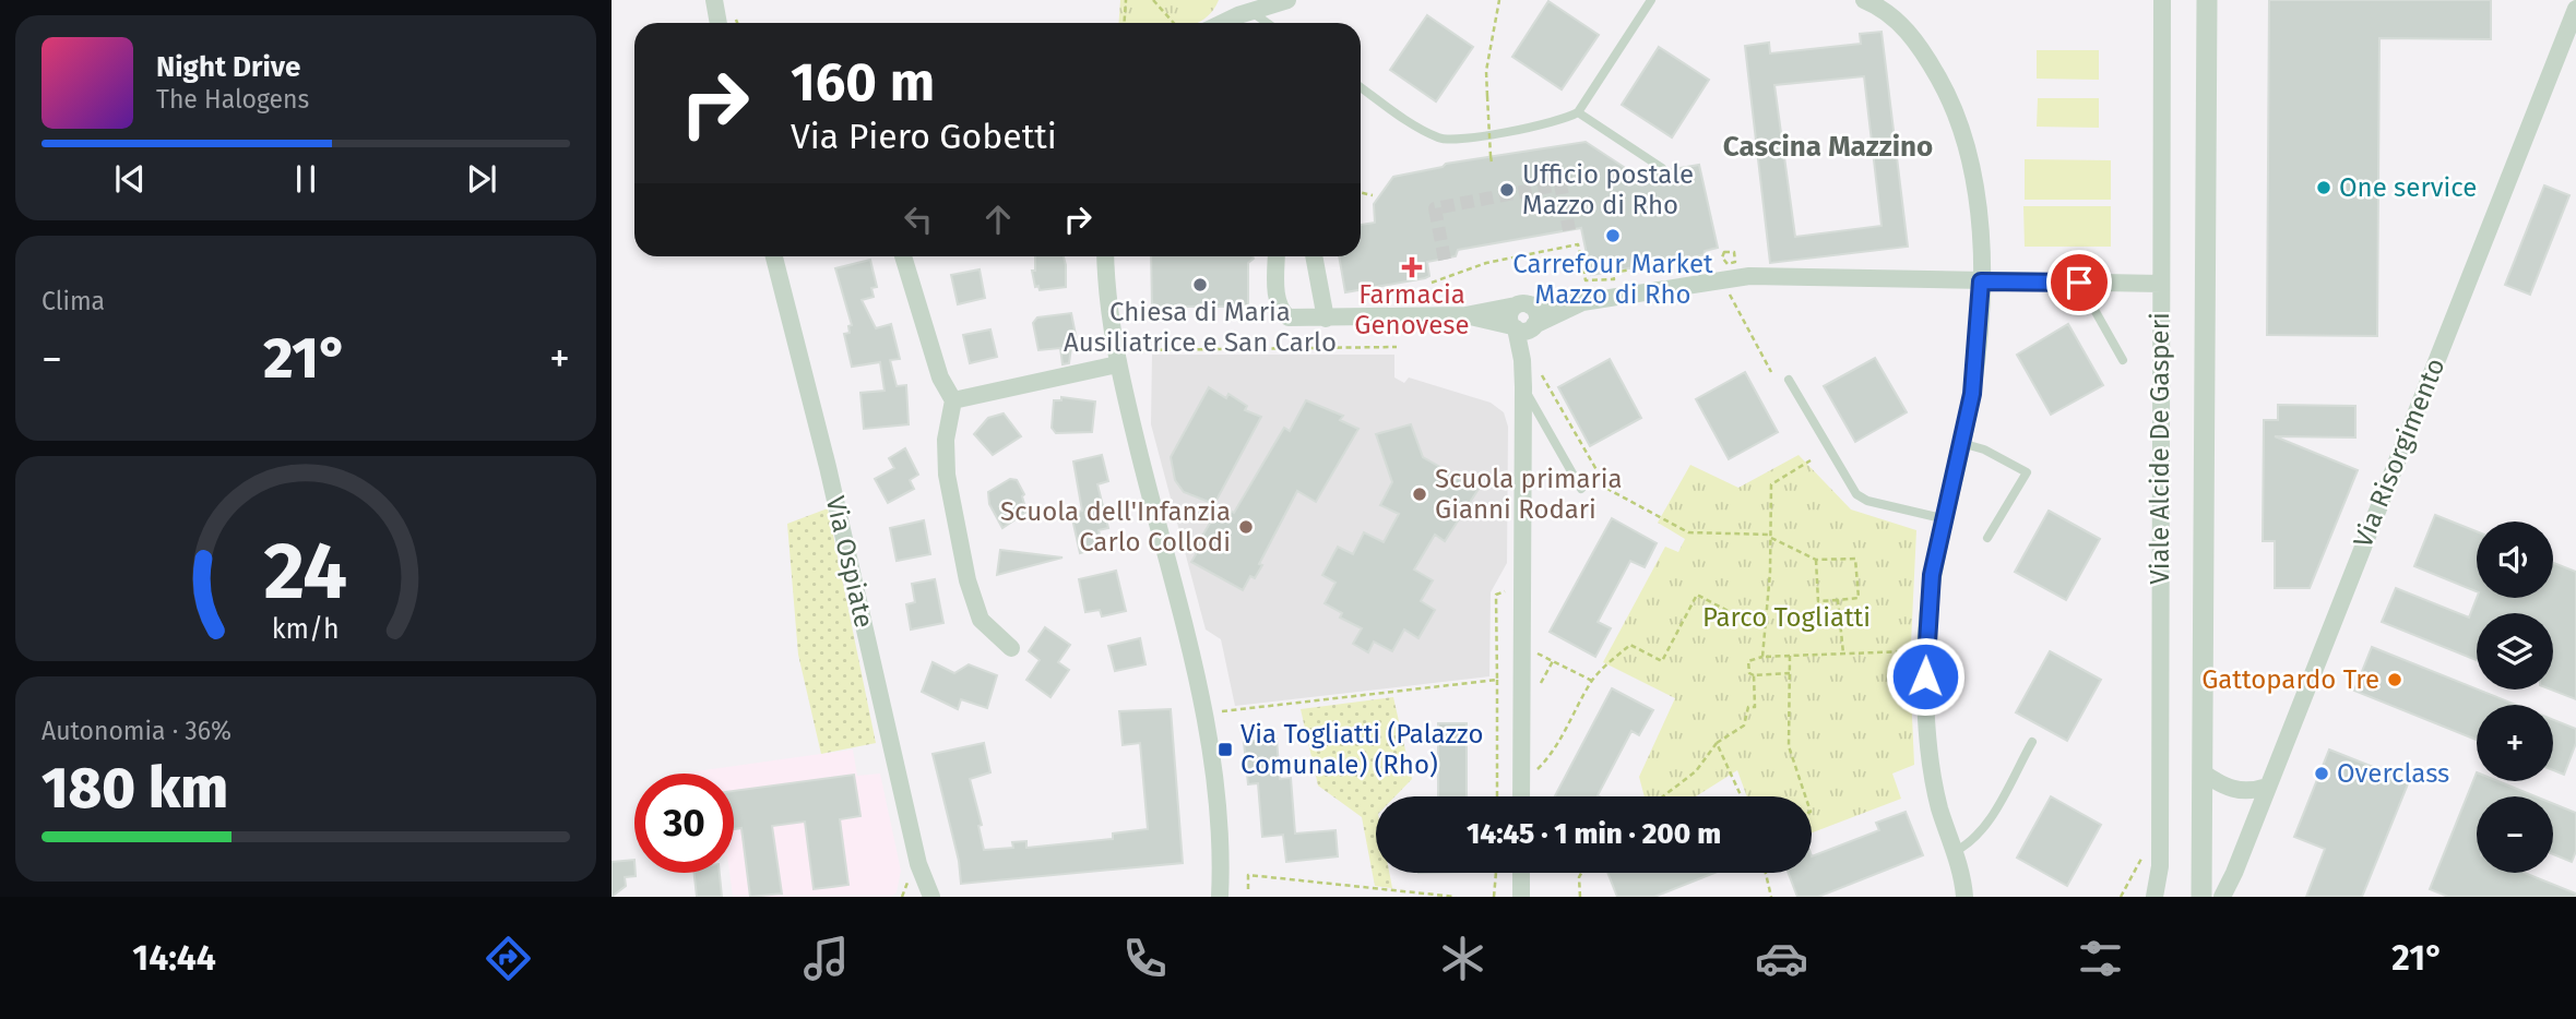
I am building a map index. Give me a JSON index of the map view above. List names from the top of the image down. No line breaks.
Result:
{"streets":{"street":["Viale Alcide De Gasperi","Via Risorgimento","Via Ospiate"]},"districts":["Cascina Mazzino"],"parks":["Parco Togliatti"],"places":{"other":["One service","Ufficio postale Mazzo di Rho","Carrefour Market Mazzo di Rho","Chiesa di Maria Ausiliatrice e San Carlo","Scuola primaria Gianni Rodari","Scuola dell'Infanzia Carlo Collodi","Gattopardo Tre","Overclass"],"health":["Farmacia Genovese"],"transit":["Via Togliatti (Palazzo Comunale) (Rho)"]},"page":{"turn":["160 m","Via Piero Gobetti"],"song":["Night Drive","The Halogens"],"tile":["Clima",["Autonomia · 36%","180 km"]],"heat":["−","21°","+"],"map_buttons":["+","−"],"limit":"30","trip":"14:45 · 1 min · 200 m","tabs":["14:44","21°"],"gauge":["24","km/h"]}}
